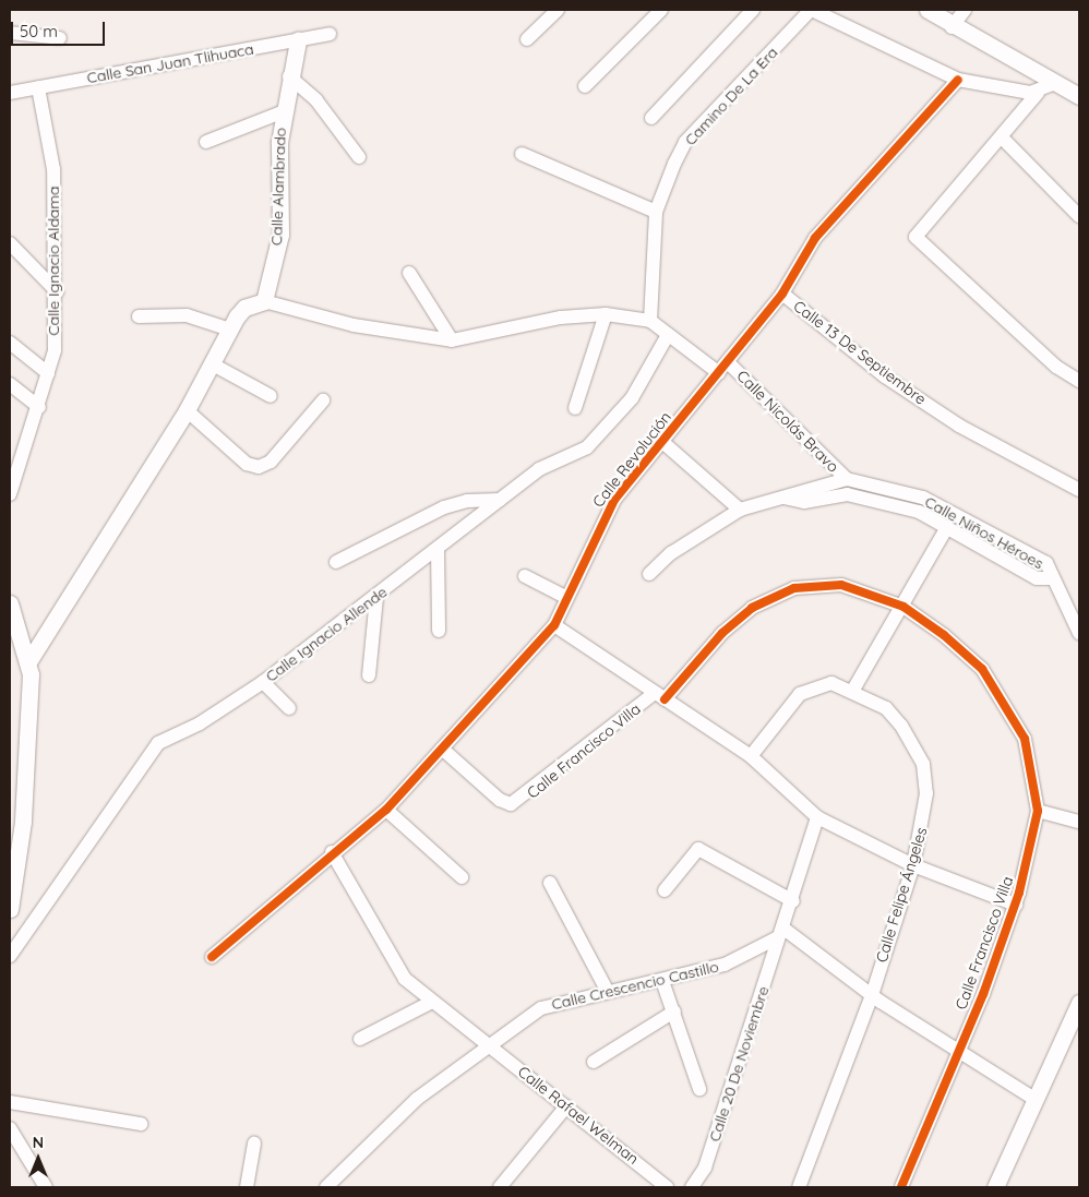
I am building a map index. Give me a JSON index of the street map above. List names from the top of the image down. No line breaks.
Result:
{"streets":{"street":["Calle San Juan Tlihuaca","Camino De La Era","Calle Alambrado","Calle Ignacio Aldama","Calle 13 De Septiembre","Calle Nicolás Bravo","Calle Revolución","Calle Niños Héroes","Calle Ignacio Allende","Calle Francisco Villa","Calle Felipe Ángeles","Calle Crescencio Castillo","Calle 20 De Noviembre","Calle Rafael Welman"]},"crossings":[["Calle San Juan Tlihuaca","Calle Alambrado"],["Calle San Juan Tlihuaca","Calle Ignacio Aldama"],["Camino De La Era","Calle Nicolás Bravo"],["Calle 13 De Septiembre","Calle Revolución"],["Calle Nicolás Bravo","Calle Revolución"],["Calle Nicolás Bravo","Calle Niños Héroes"],["Calle Nicolás Bravo","Calle Ignacio Allende"],["Calle Revolución","Calle Francisco Villa"],["Calle Revolución","Calle Rafael Welman"],["Calle Crescencio Castillo","Calle 20 De Noviembre"],["Calle Crescencio Castillo","Calle Rafael Welman"]],"scale_bar":"50 m","north":"top"}
